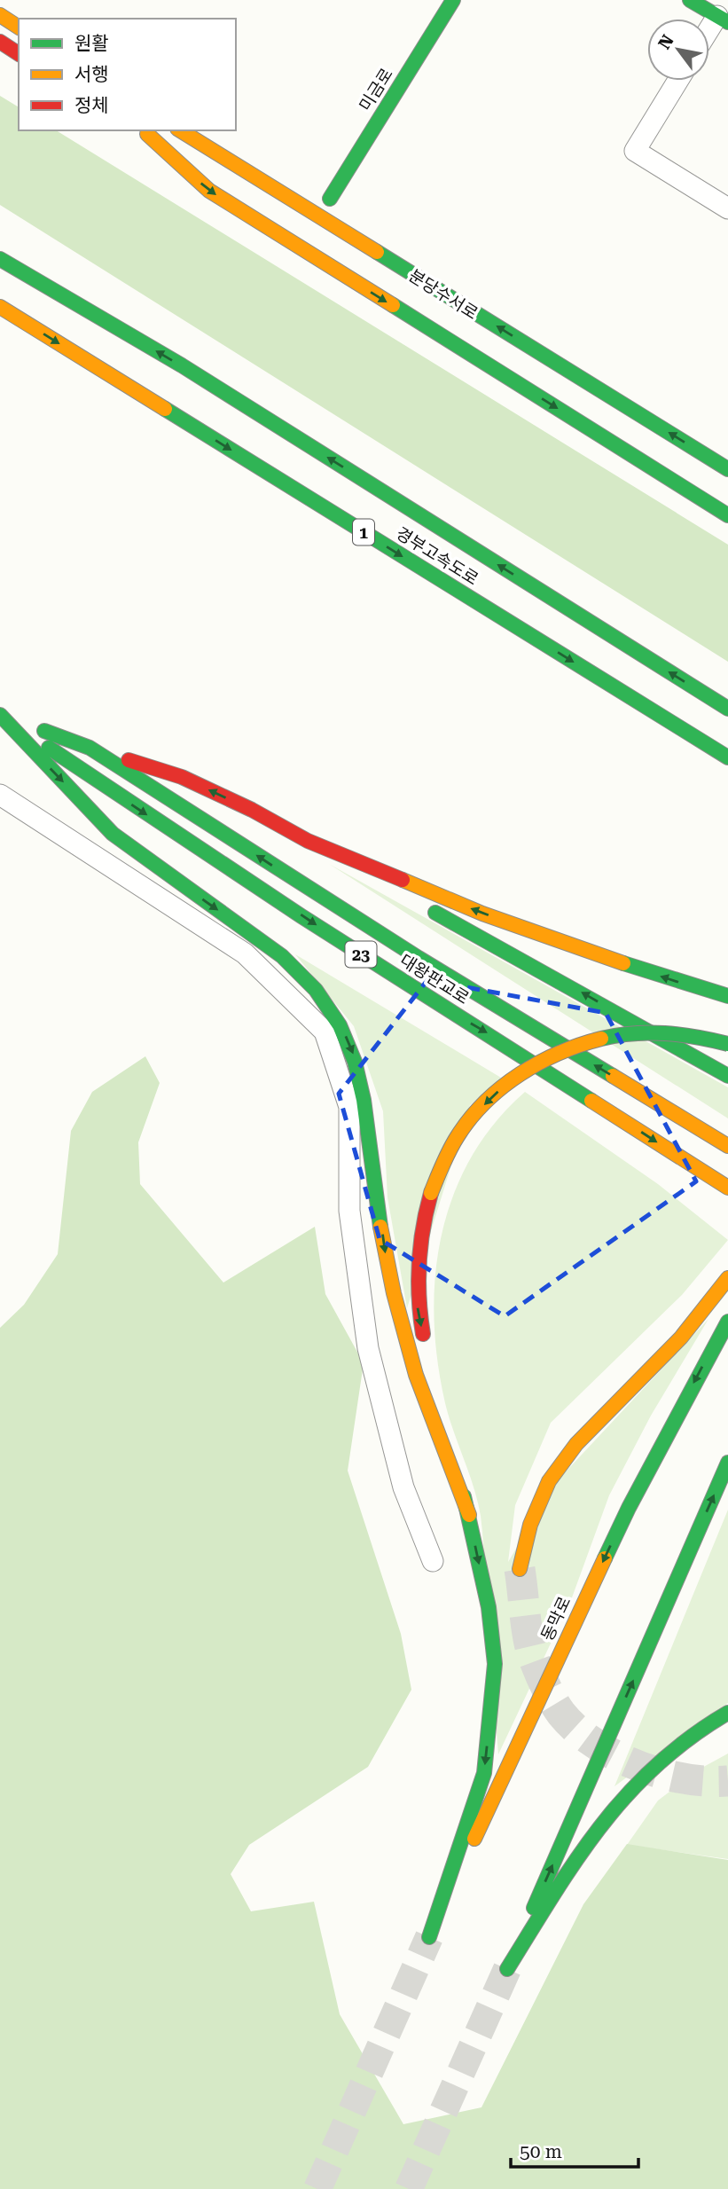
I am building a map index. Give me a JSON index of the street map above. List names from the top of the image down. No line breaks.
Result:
{"streets":{"main road":["미금로","분당수서로","1","경부고속도로","23","대왕판교로","동막로"]},"legend":["원활","서행","정체"],"scale_bar":"50 m","north":"top left"}
